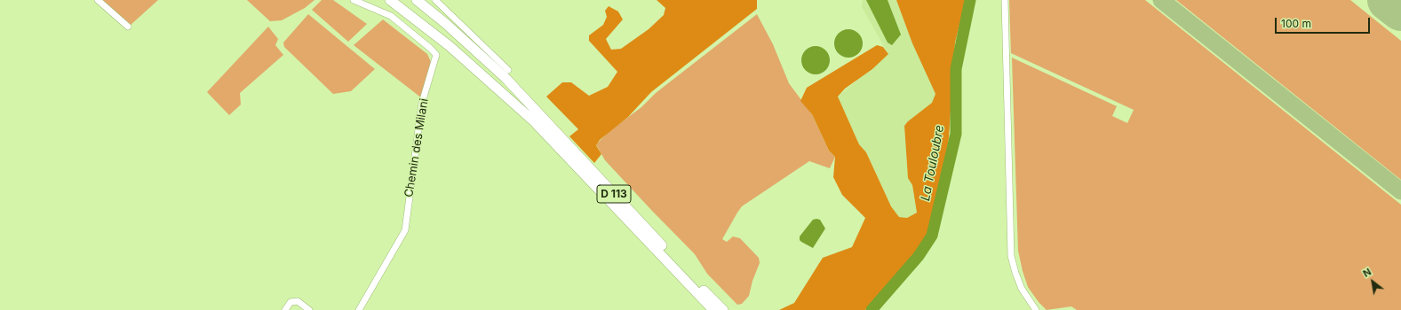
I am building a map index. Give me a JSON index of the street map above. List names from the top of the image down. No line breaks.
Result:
{"streets":{"main road":["D 113"],"street":["Chemin des Milani"]},"water":["La Touloubre"],"scale_bar":"100 m","north":"top left"}
